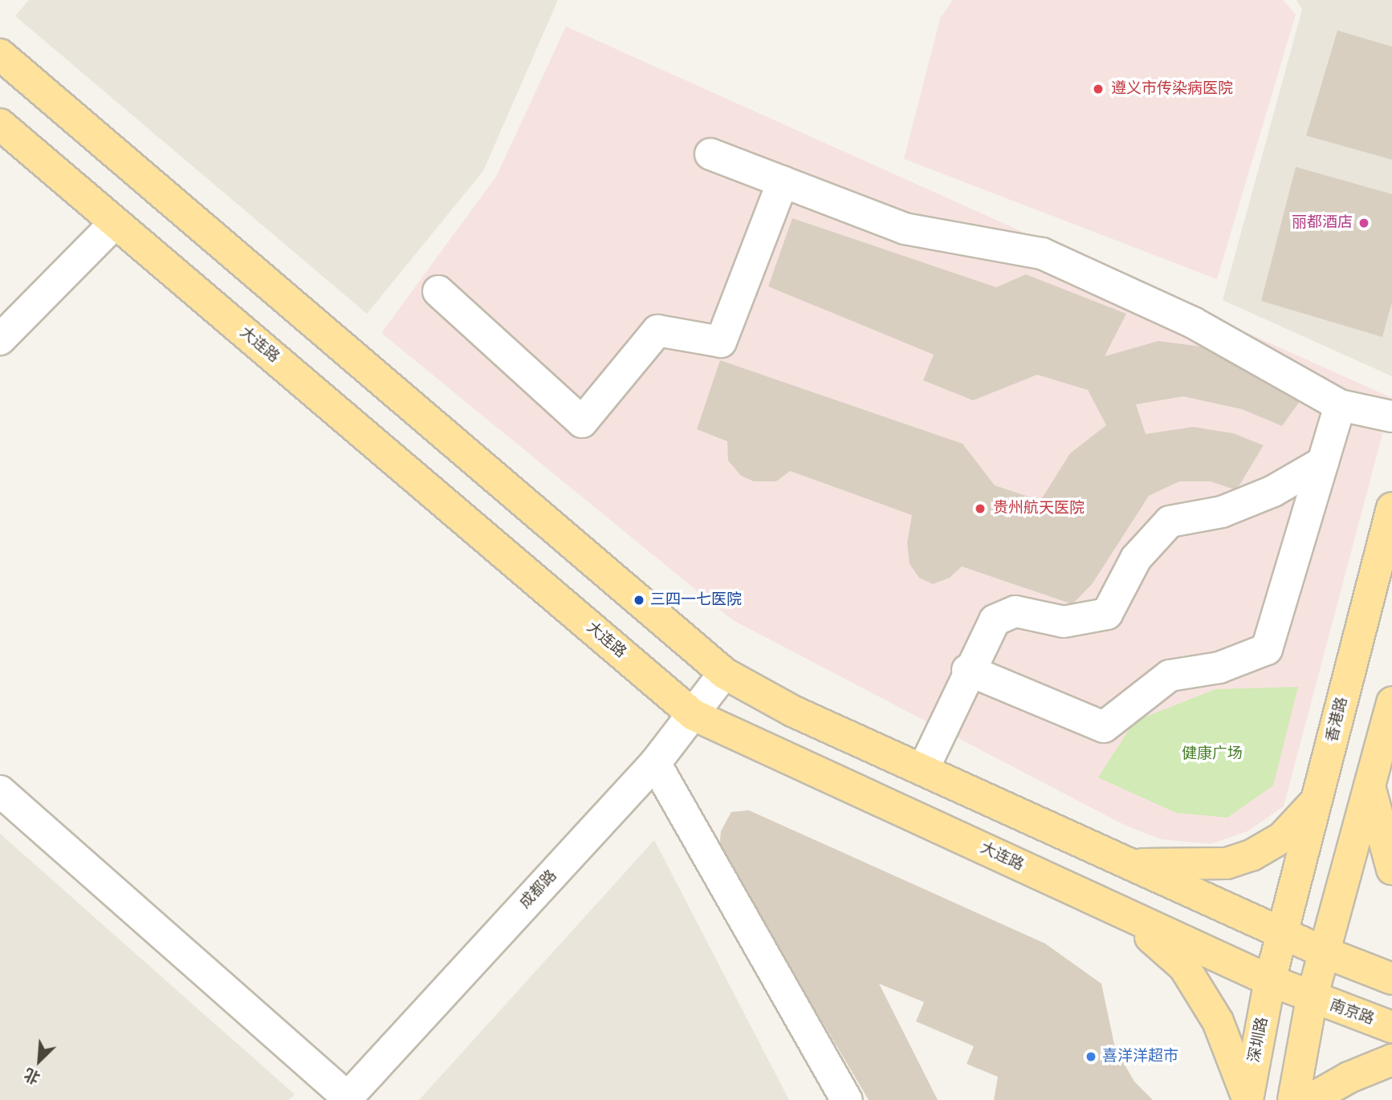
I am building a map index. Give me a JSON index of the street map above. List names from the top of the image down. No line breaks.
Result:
{"streets":{"main road":["大连路","香港路","南京路","深圳路"],"street":["成都路"]},"crossings":[["大连路","成都路"],["大连路","南京路"],["大连路","深圳路"],["香港路","深圳路"]],"parks":["健康广场"],"places":["遵义市传染病医院","丽都酒店","贵州航天医院","三四一七医院","喜洋洋超市"],"north":"bottom left"}
